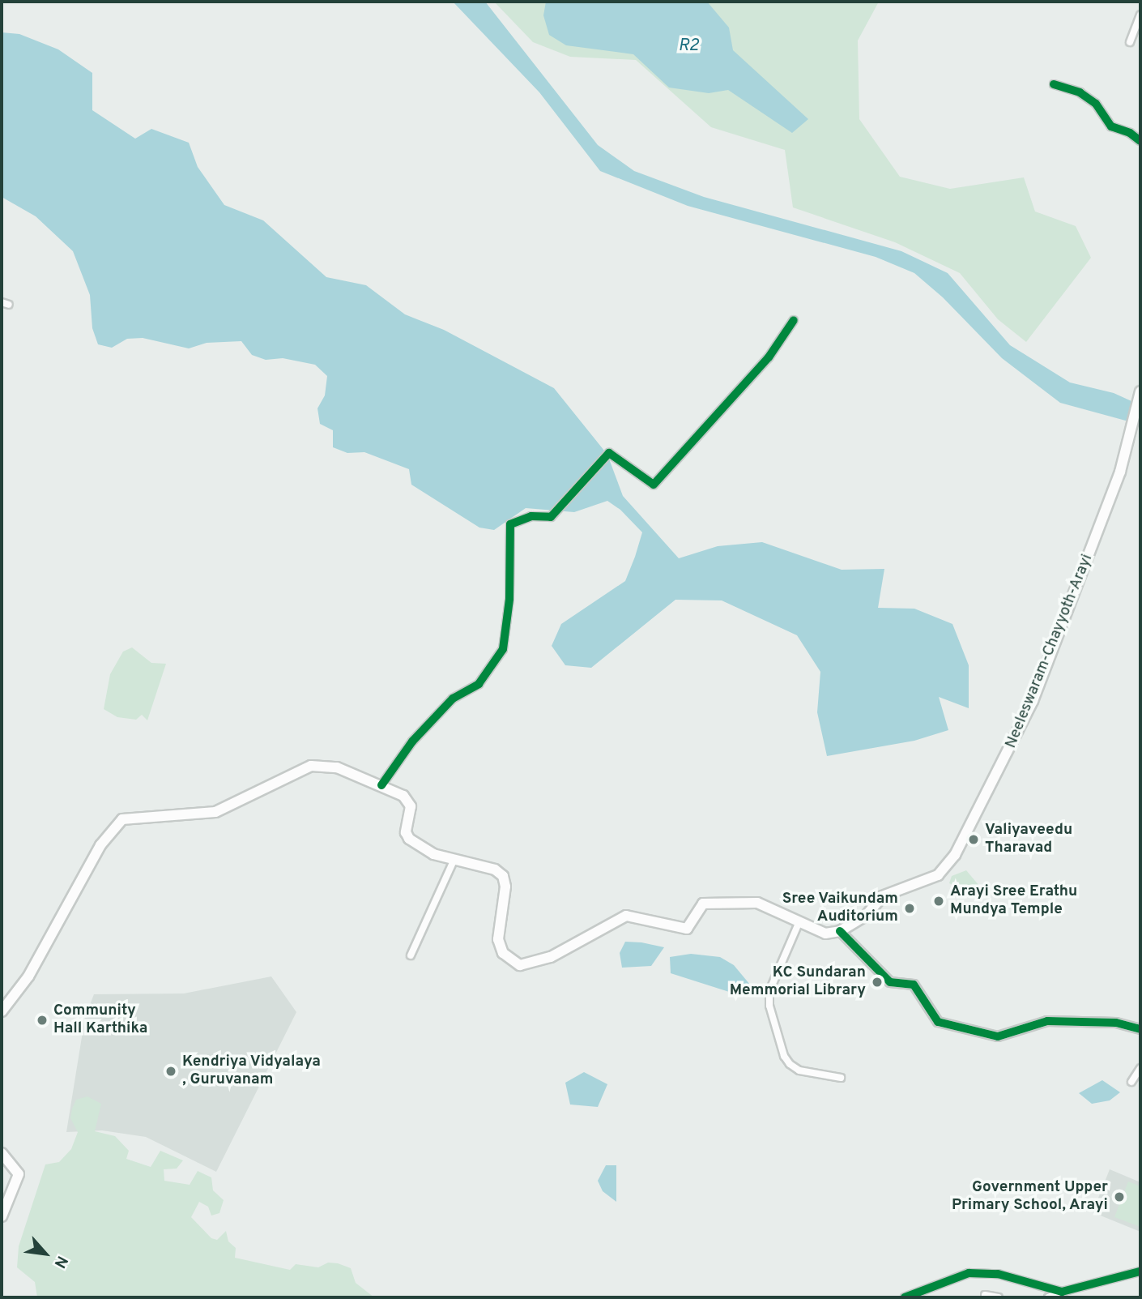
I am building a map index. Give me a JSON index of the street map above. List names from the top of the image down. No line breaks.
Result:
{"streets":{"main road":["Neeleswaram-Chayyoth-Arayi"]},"water":["R2"],"places":["Valiyaveedu Tharavad","Arayi Sree Erathu Mundya Temple","Sree Vaikundam Auditorium","KC Sundaran Memmorial Library","Community Hall Karthika","Kendriya Vidyalaya , Guruvanam","Government Upper Primary School, Arayi"],"north":"bottom right"}
